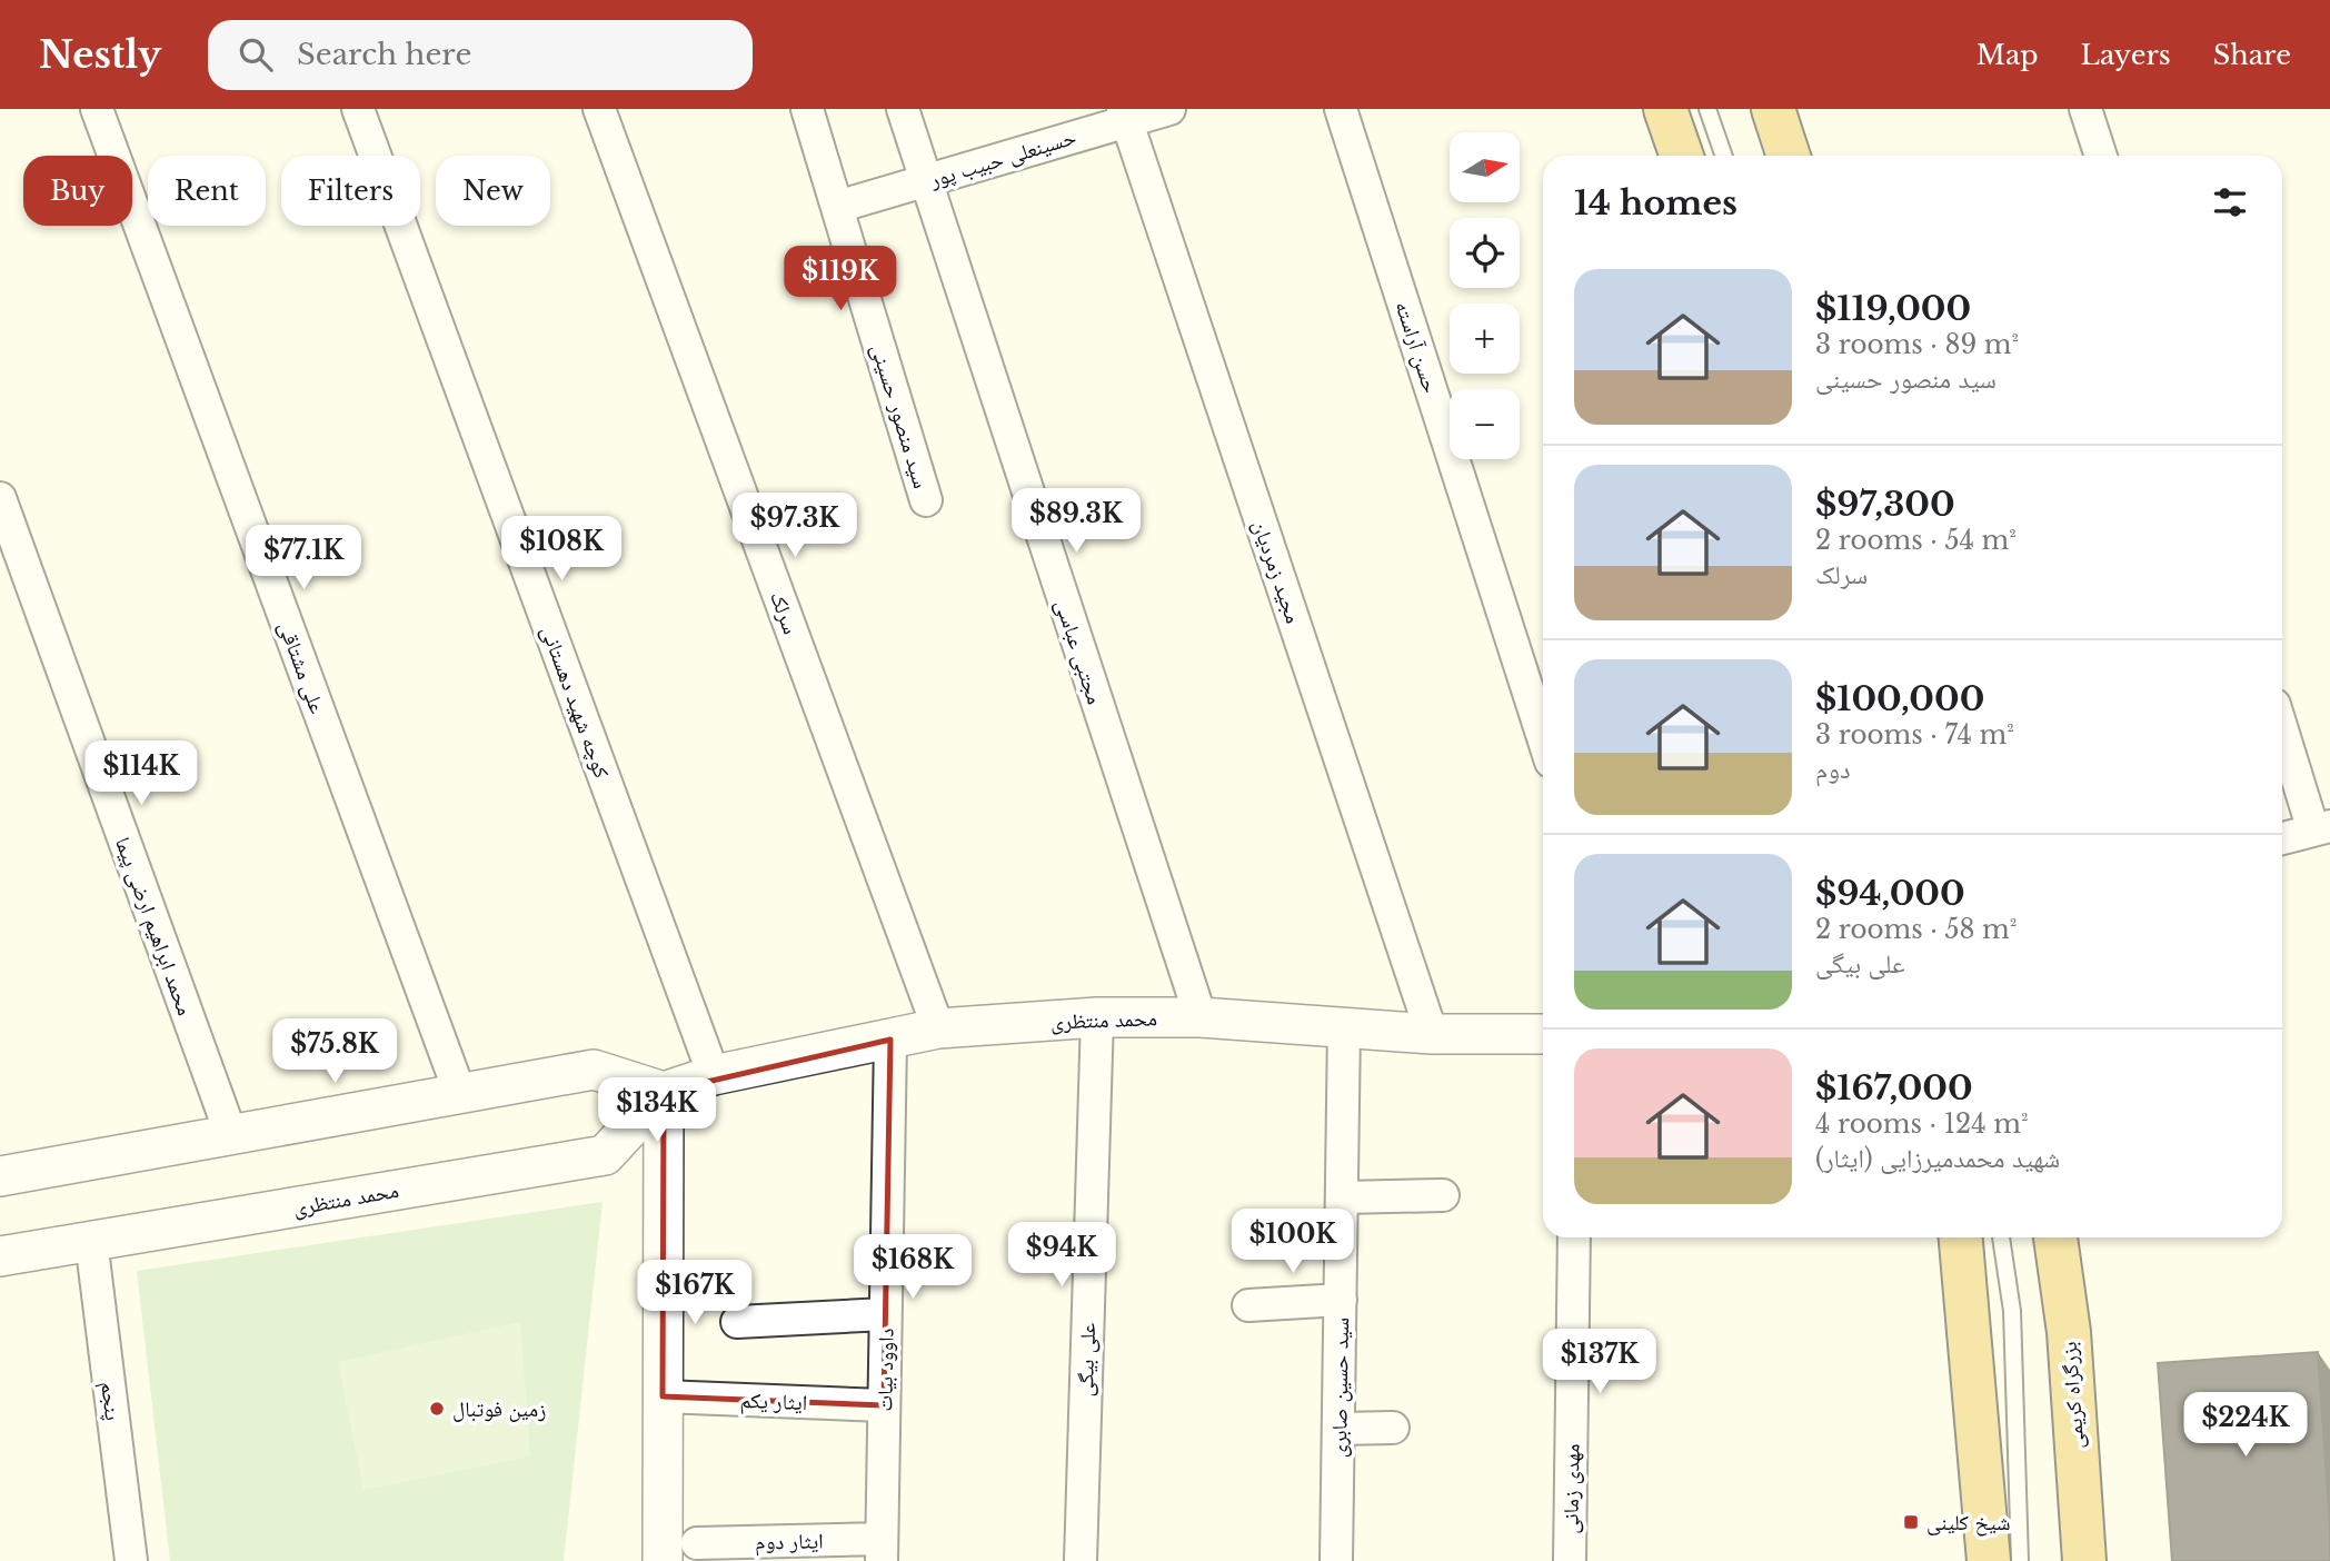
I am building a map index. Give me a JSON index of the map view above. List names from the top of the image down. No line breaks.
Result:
{"streets":{"highway":["بزرگراه کریمی"],"street":["حسینعلی حبیب پور","حسن آراسته","سید منصور حسینی","مجید زمردیان","سرلک","مجتبی عباسی","علی مشتاقی","کوچه شهید دهستانی","محمد ابراهیم ارضی پیما","محمد منتظری","علی بیگی","داوود بیات","سید حسین صابری","پنجم","ایثار یکم","مهدی زمانی","ایثار دوم"]},"crossings":[["حسینعلی حبیب پور","سید منصور حسینی"],["حسینعلی حبیب پور","مجید زمردیان"],["حسینعلی حبیب پور","مجتبی عباسی"],["مجید زمردیان","محمد منتظری"],["سرلک","محمد منتظری"],["مجتبی عباسی","محمد منتظری"],["کوچه شهید دهستانی","محمد منتظری"],["محمد منتظری","علی بیگی"],["محمد منتظری","داوود بیات"],["محمد منتظری","سید حسین صابری"],["محمد منتظری","پنجم"],["داوود بیات","ایثار یکم"],["داوود بیات","ایثار دوم"]],"places":{"other":["زمین فوتبال"],"transit":["شیخ کلینی"]},"north":"right","page":{"header":"Nestly","search":"Search here","nav":["Map","Layers","Share"],"map_buttons":["+","−"],"chip":["Buy","Rent","Filters","New"],"heading":"14 homes","price":["$119K","$89.3K","$97.3K","$108K","$77.1K","$114K","$75.8K","$134K","$100K","$94K","$168K","$167K","$137K","$224K"],"list":[{"name":"$119,000","note":"3 rooms · 89 m² · سید منصور حسینی"},{"name":"$97,300","note":"2 rooms · 54 m² · سرلک"},{"name":"$100,000","note":"3 rooms · 74 m² · دوم"},{"name":"$94,000","note":"2 rooms · 58 m² · علی بیگی"},{"name":"$167,000","note":"4 rooms · 124 m² · شهید محمدمیرزایی (ایثار)"}]}}
